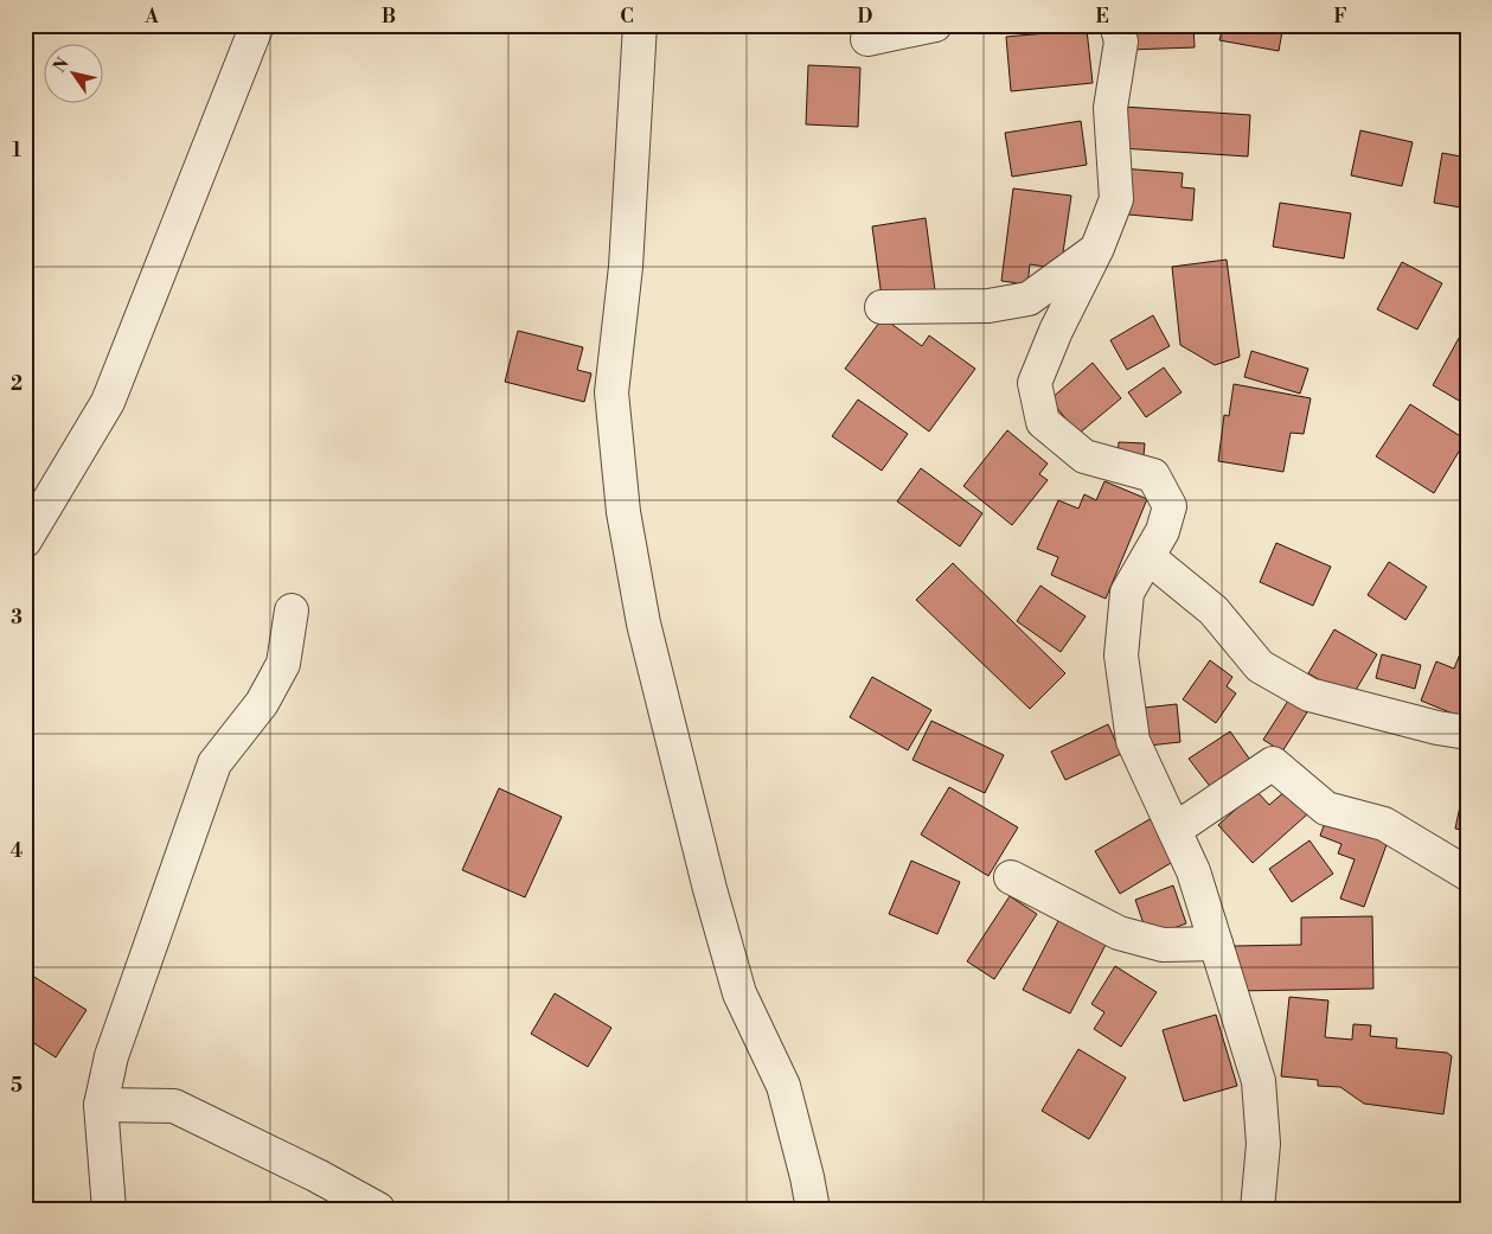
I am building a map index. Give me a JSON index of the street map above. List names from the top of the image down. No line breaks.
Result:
{"north":"top left","grid":{"columns":["A","B","C","D","E","F"],"rows":["1","2","3","4","5"]}}
